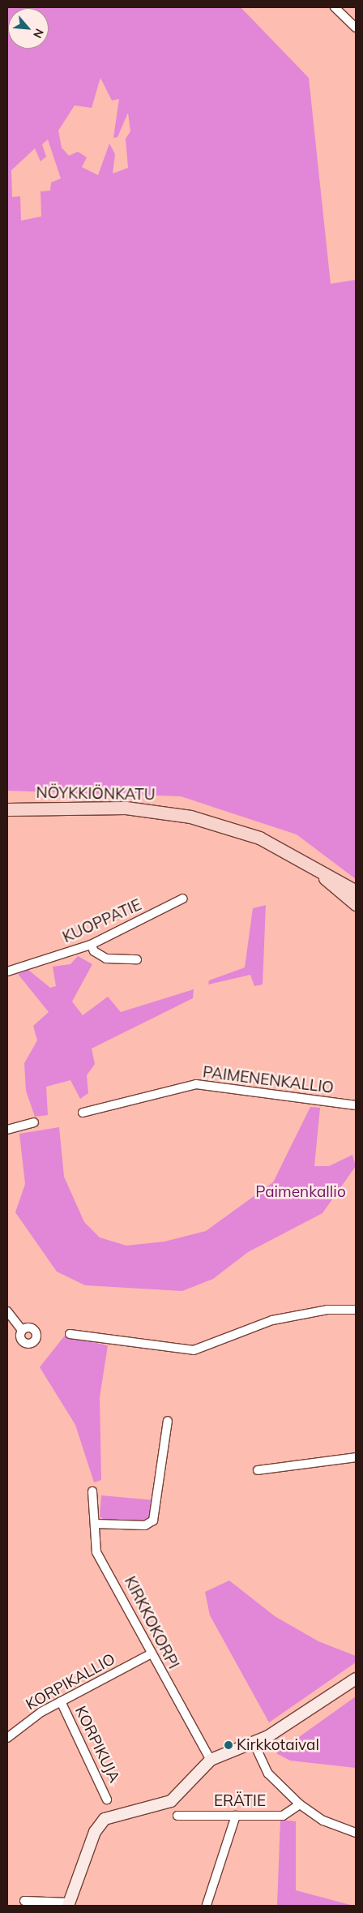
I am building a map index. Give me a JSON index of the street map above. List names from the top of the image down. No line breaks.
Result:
{"streets":{"main road":["NÖYKKIÖNKATU"],"street":["KUOPPATIE","PAIMENENKALLIO","KIRKKOKORPI","KORPIKALLIO","KORPIKUJA","ERÄTIE"]},"crossings":[["KIRKKOKORPI","KORPIKALLIO"],["KORPIKALLIO","KORPIKUJA"]],"parks":["Paimenkallio"],"places":["Kirkkotaival"],"north":"bottom right"}
